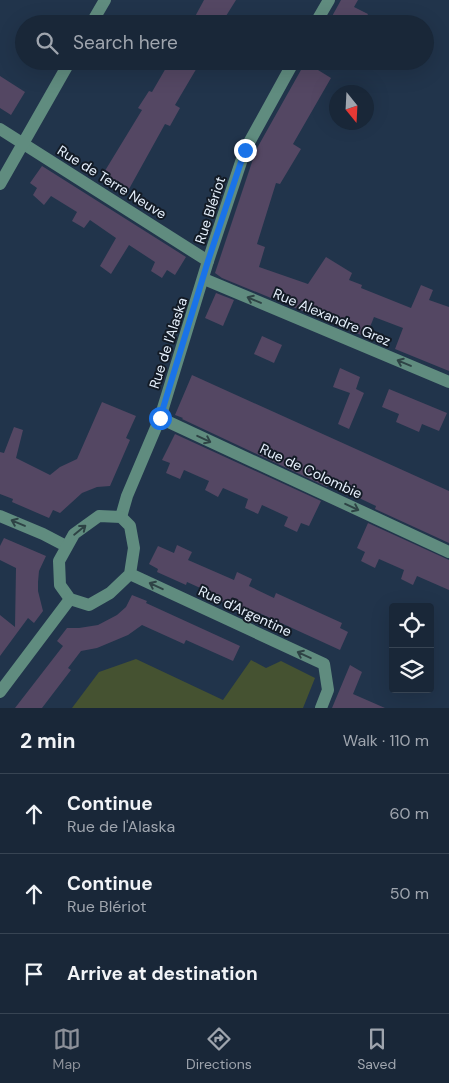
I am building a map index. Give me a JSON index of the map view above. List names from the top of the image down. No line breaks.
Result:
{"streets":{"street":["Rue de Terre Neuve","Rue Blériot","Rue Alexandre Grez","Rue de l'Alaska","Rue de Colombie","Rue d'Argentine"]},"crossings":[["Rue de Terre Neuve","Rue Blériot"],["Rue de Terre Neuve","Rue de l'Alaska"],["Rue Blériot","Rue de l'Alaska"],["Rue Alexandre Grez","Rue de l'Alaska"],["Rue de l'Alaska","Rue de Colombie"],["Rue de l'Alaska","Rue d'Argentine"]],"one_way":["Rue Alexandre Grez","Rue de Colombie","Rue d'Argentine"],"north":"bottom","page":{"search":"Search here","heading":["2 min","Walk · 110 m"],"list":[["Continue","Rue de l'Alaska","60 m"],["Continue","Rue Blériot","50 m"],"Arrive at destination"],"nav":["Map","Directions","Saved"]}}
